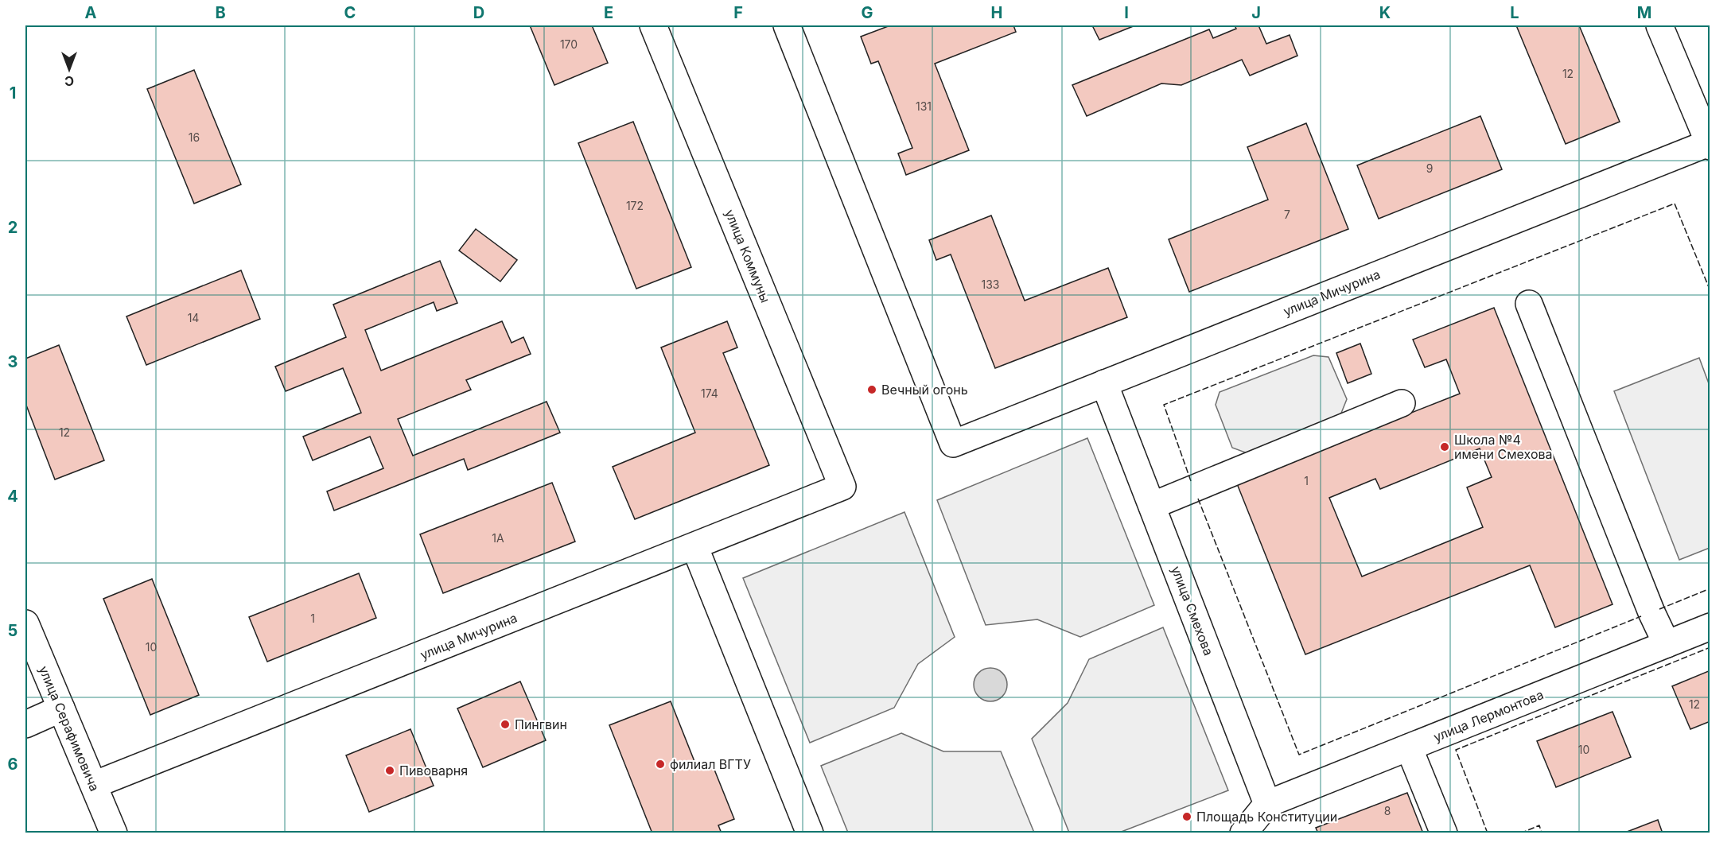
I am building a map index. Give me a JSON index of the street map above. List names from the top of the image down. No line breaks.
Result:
{"streets":{"street":["улица Коммуны","улица Мичурина","улица Смехова","улица Лермонтова","улица Серафимовича"]},"crossings":[["улица Коммуны","улица Мичурина"],["улица Мичурина","улица Смехова"],["улица Мичурина","улица Серафимовича"],["улица Смехова","улица Лермонтова"]],"places":["Вечный огонь","Школа №4 имени Смехова","Пингвин","филиал ВГТУ","Пивоварня","Площадь Конституции"],"house_numbers":["170","12","131","16","9","172","7","133","14","174","12","1","1А","1","10","12","10","8"],"north":"bottom","grid":{"columns":["A","B","C","D","E","F","G","H","I","J","K","L","M"],"rows":["1","2","3","4","5","6"]}}
